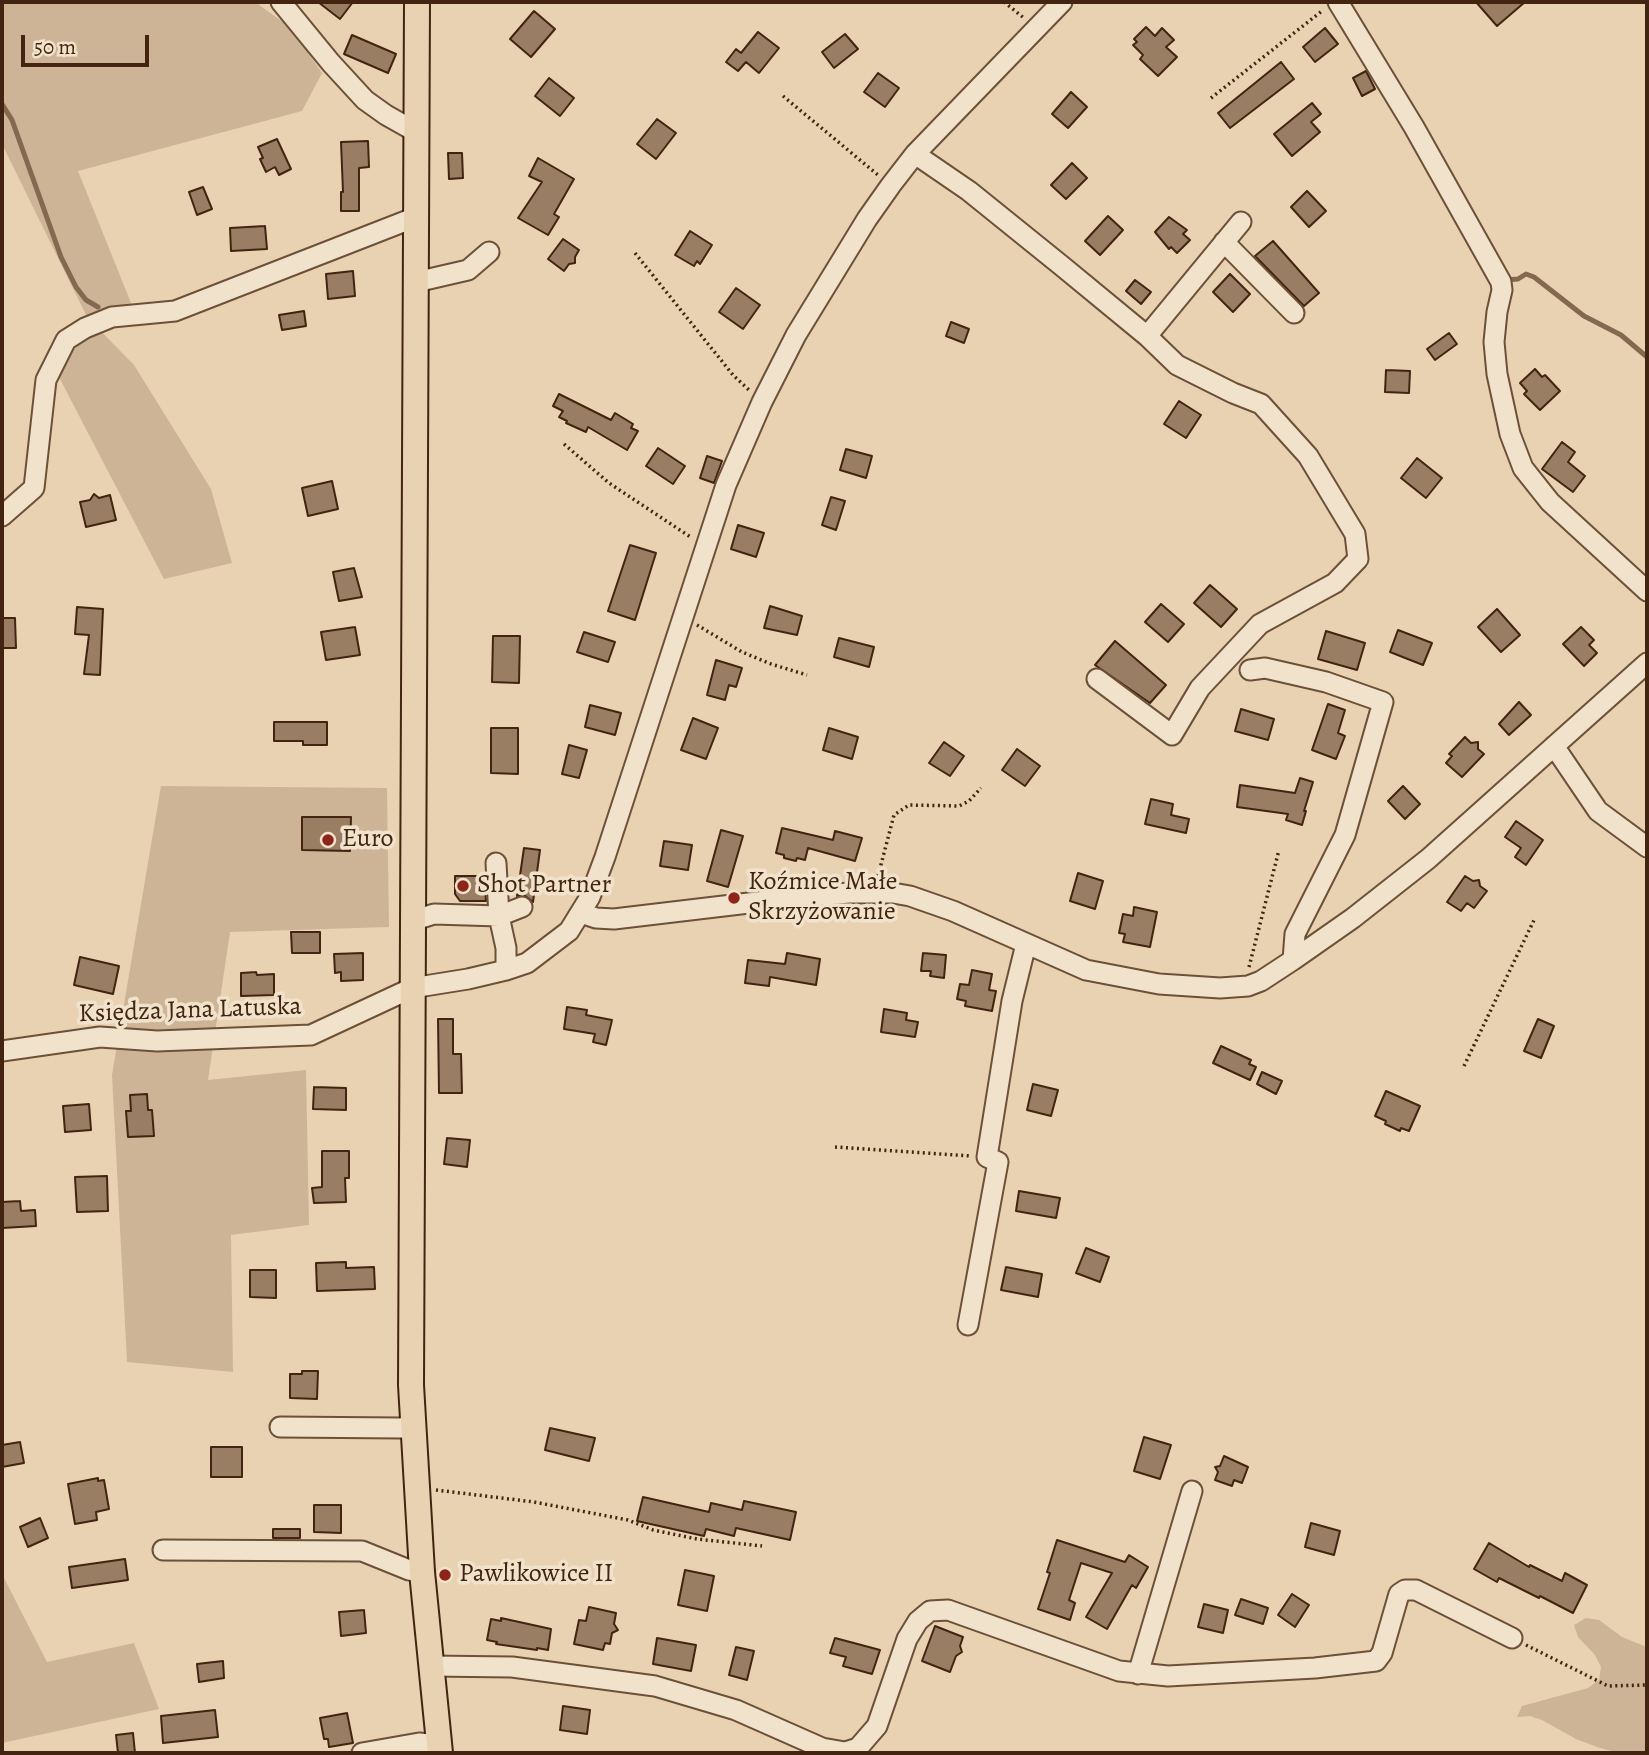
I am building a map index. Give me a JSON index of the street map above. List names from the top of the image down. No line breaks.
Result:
{"streets":{"street":["Księdza Jana Latuska"]},"places":["Euro","Shot Partner","Koźmice Małe Skrzyżowanie","Pawlikowice II"],"scale_bar":"50 m"}
